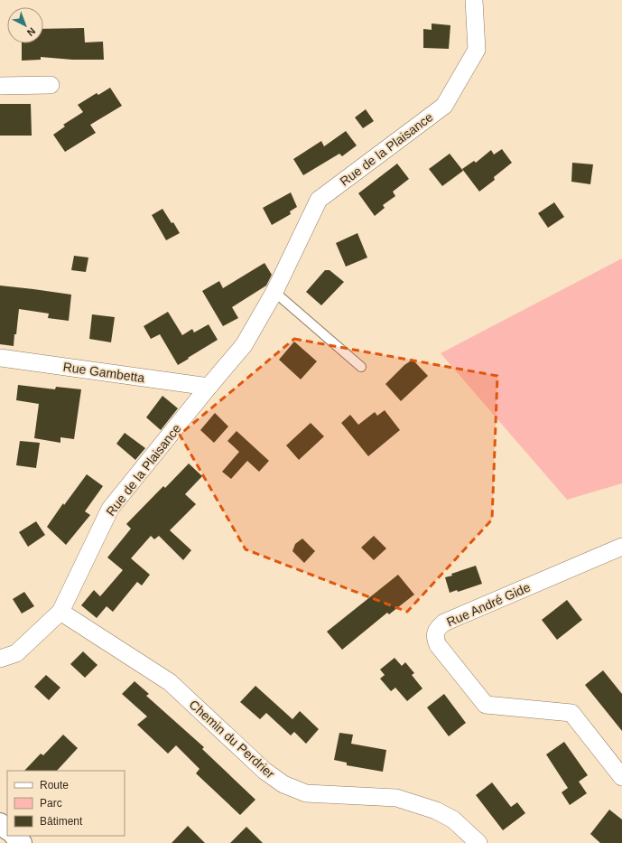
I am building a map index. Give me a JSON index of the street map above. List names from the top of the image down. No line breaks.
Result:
{"streets":{"street":["Rue de la Plaisance","Rue Gambetta","Rue André Gide","Chemin du Perdrier"]},"crossings":[["Rue de la Plaisance","Rue Gambetta"],["Rue de la Plaisance","Chemin du Perdrier"]],"legend":["Route","Parc","Bâtiment"],"north":"bottom right"}
